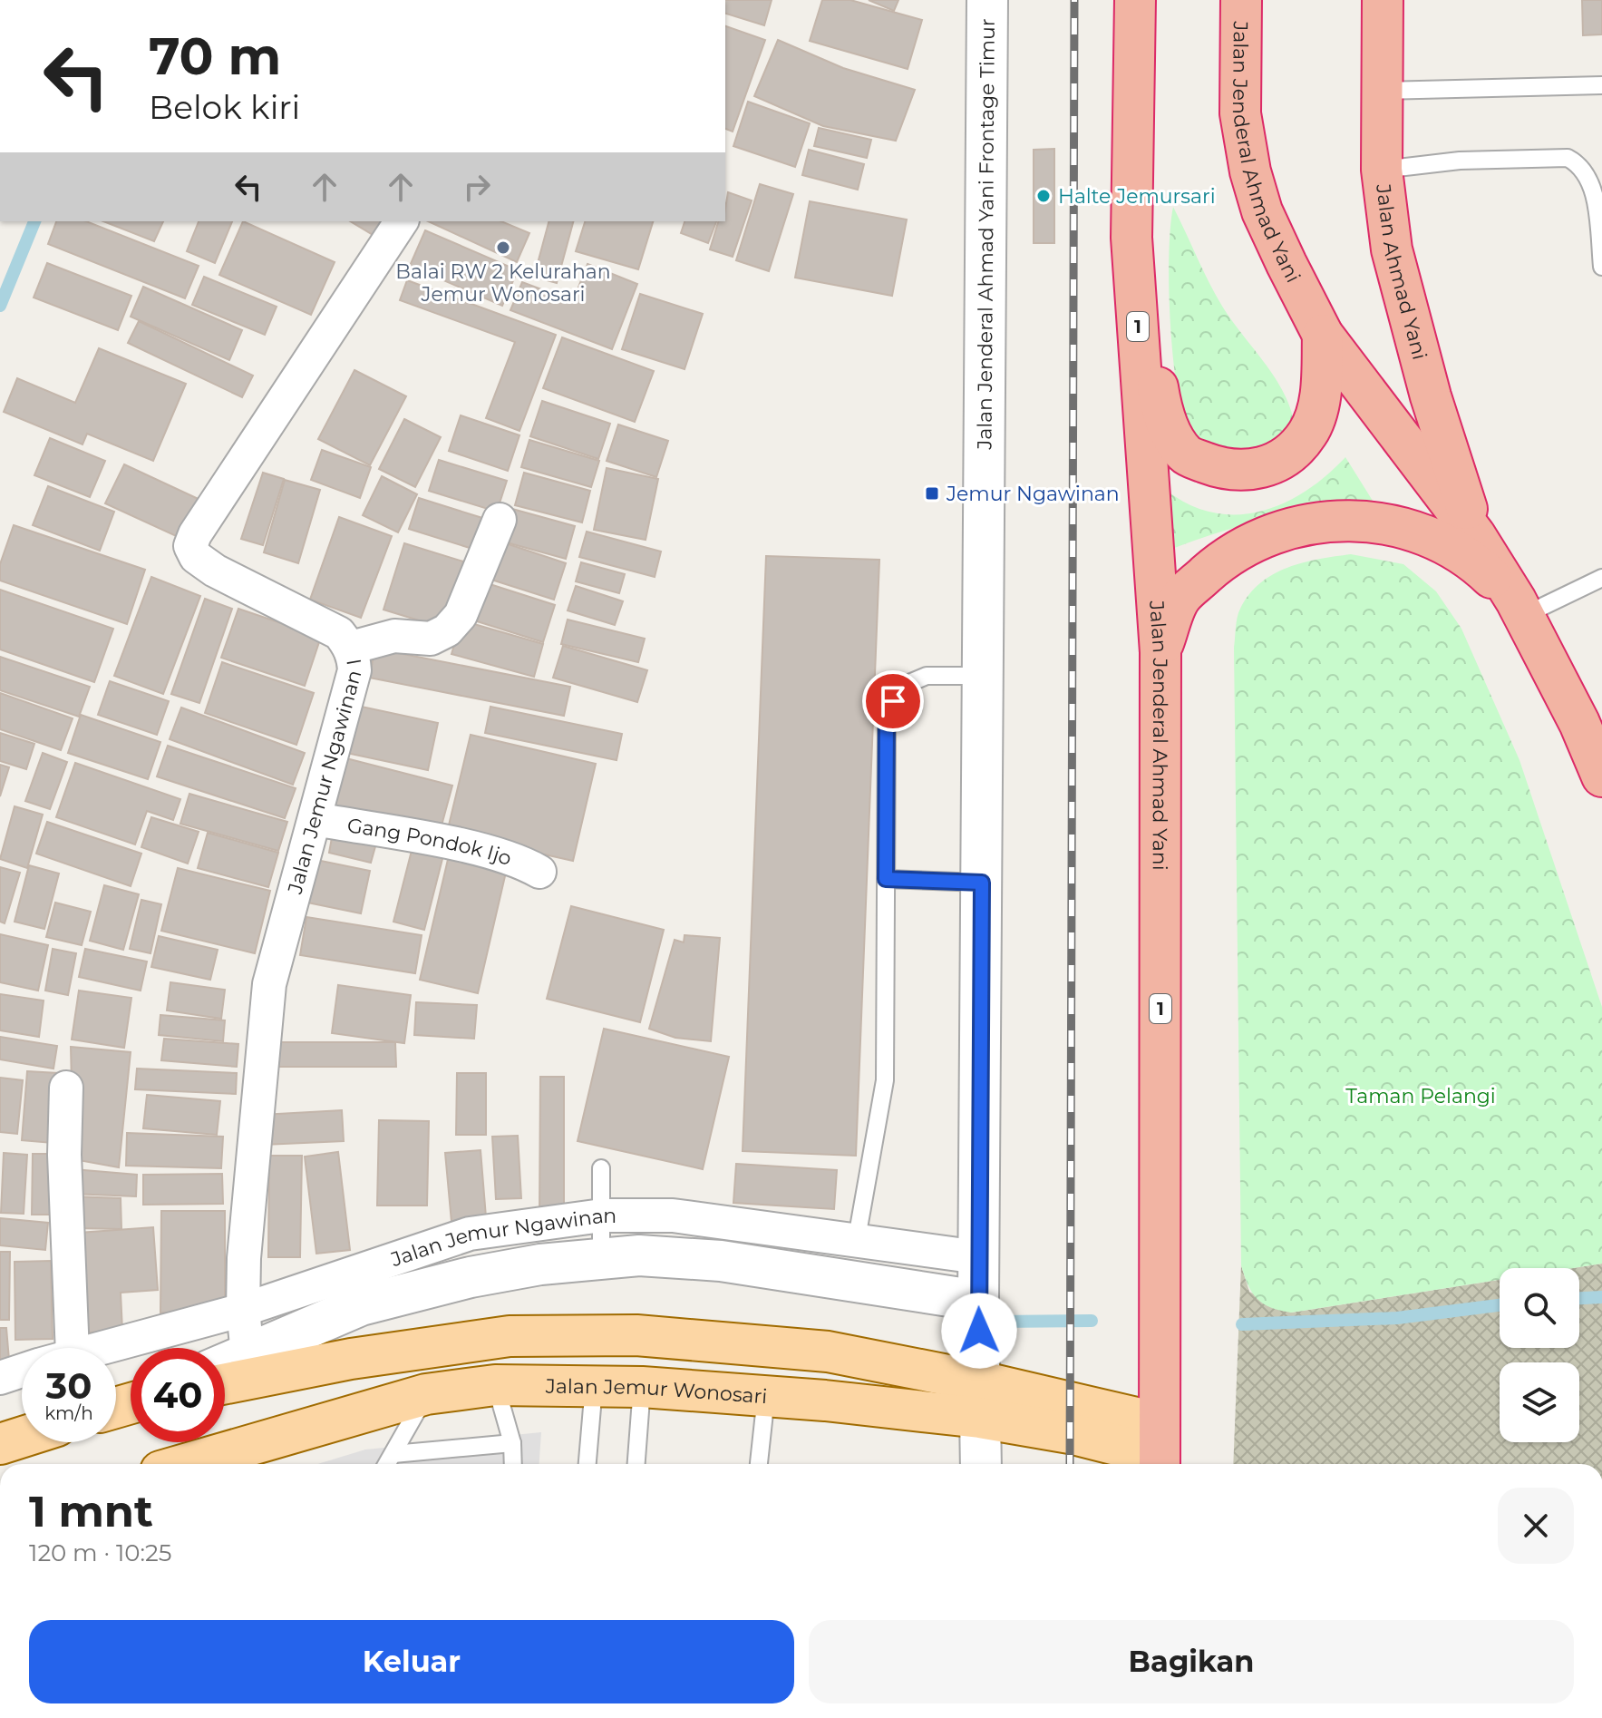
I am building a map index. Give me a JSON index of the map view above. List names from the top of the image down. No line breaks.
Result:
{"streets":{"highway":["Jalan Jenderal Ahmad Yani","Jalan Ahmad Yani","1"],"main road":["Jalan Jemur Wonosari"],"street":["Jalan Jenderal Ahmad Yani Frontage Timur","Jalan Jemur Ngawinan I","Gang Pondok Ijo","Jalan Jemur Ngawinan"]},"crossings":[["Jalan Jenderal Ahmad Yani","Jalan Ahmad Yani"],["Jalan Jenderal Ahmad Yani","Jalan Jemur Wonosari"],["Jalan Jenderal Ahmad Yani Frontage Timur","Jalan Jemur Ngawinan"],["Jalan Jenderal Ahmad Yani Frontage Timur","Jalan Jemur Wonosari"],["Jalan Jemur Ngawinan I","Gang Pondok Ijo"],["Jalan Jemur Ngawinan I","Jalan Jemur Ngawinan"]],"parks":["Taman Pelangi"],"places":{"other":["Halte Jemursari","Balai RW 2 Kelurahan Jemur Wonosari"],"transit":["Jemur Ngawinan"]},"page":{"turn":["70 m","Belok kiri"],"speed":"30 km/h","limit":"40","heading":["1 mnt","120 m · 10:25"],"buttons":["Keluar","Bagikan"]}}
